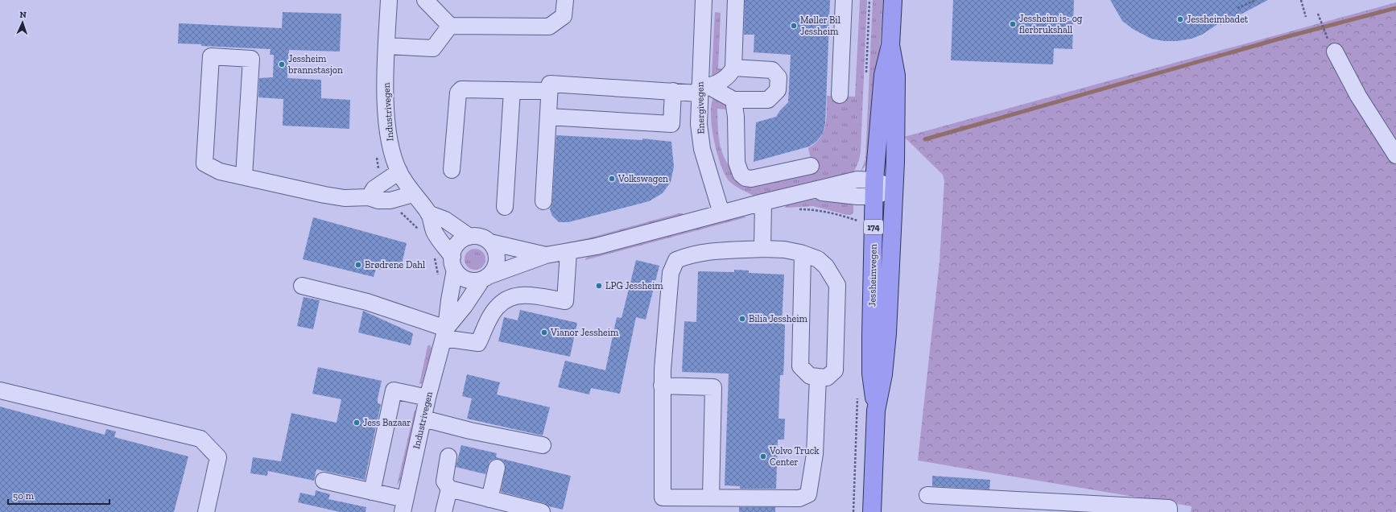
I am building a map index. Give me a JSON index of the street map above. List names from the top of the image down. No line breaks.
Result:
{"streets":{"main road":["174","Jessheimvegen"],"street":["Energivegen","Industrivegen"]},"places":["Jessheimbadet","Jessheim is- og flerbrukshall","Møller Bil Jessheim","Jessheim brannstasjon","Volkswagen","Brødrene Dahl","LPG Jessheim","Bilia Jessheim","Vianor Jessheim","Jess Bazaar","Volvo Truck Center"],"scale_bar":"50 m","north":"top"}
